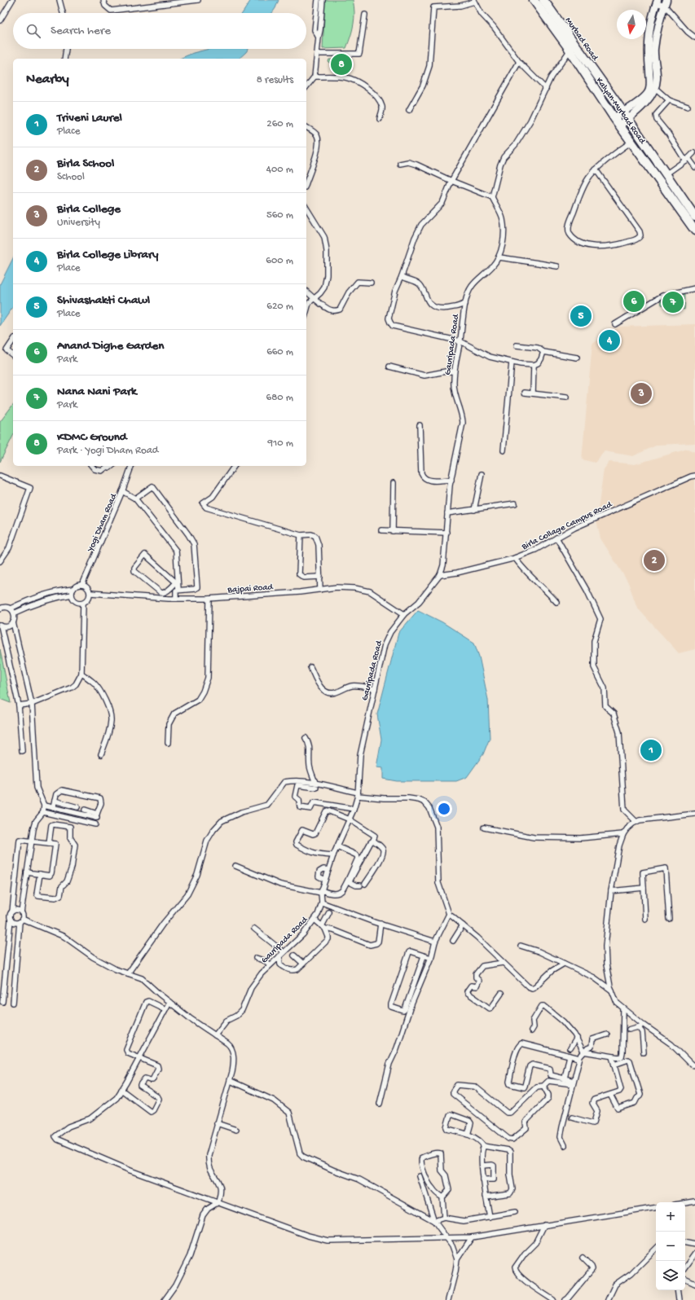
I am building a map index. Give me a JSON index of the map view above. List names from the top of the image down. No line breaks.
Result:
{"streets":{"highway":["Murbad Road","Kalyan-Murbad Road"],"street":["Gauripada Road","Yogi Dham Road","Birla Collage Campus Road","Bajpai Road"]},"crossings":[["Murbad Road","Kalyan-Murbad Road"],["Gauripada Road","Birla Collage Campus Road"],["Gauripada Road","Bajpai Road"],["Yogi Dham Road","Bajpai Road"]],"north":"bottom","page":{"search":"Search here","pins":["8","6","7","5","4","3","2","1"],"heading":["Nearby","8 results"],"list":[{"mark":"1","name":"Triveni Laurel","note":"Place","value":"260 m"},{"mark":"2","name":"Birla School","note":"School","value":"400 m"},{"mark":"3","name":"Birla College","note":"University","value":"560 m"},{"mark":"4","name":"Birla College Library","note":"Place","value":"600 m"},{"mark":"5","name":"Shivashakti Chawl","note":"Place","value":"620 m"},{"mark":"6","name":"Anand Dighe Garden","note":"Park","value":"660 m"},{"mark":"7","name":"Nana Nani Park","note":"Park","value":"680 m"},{"mark":"8","name":"KDMC Ground","note":"Park · Yogi Dham Road","value":"910 m"}],"map_buttons":["+","−"]}}
